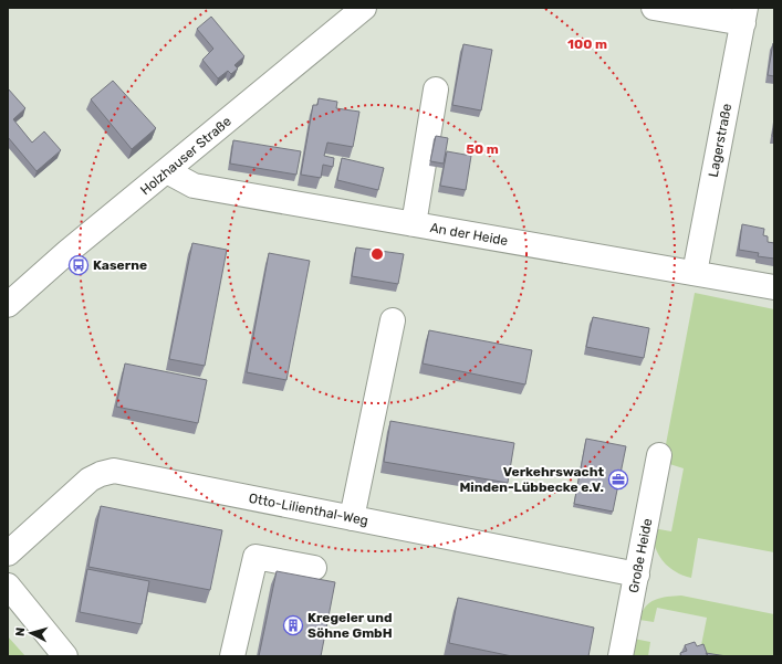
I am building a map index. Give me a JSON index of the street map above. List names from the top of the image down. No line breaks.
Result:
{"streets":{"street":["Lagerstraße","Holzhauser Straße","An der Heide","Otto-Lilienthal-Weg","Große Heide"]},"crossings":[["Lagerstraße","An der Heide"],["Holzhauser Straße","An der Heide"],["Otto-Lilienthal-Weg","Große Heide"]],"places":{"bus stop":["Kaserne"],"office":["Verkehrswacht Minden-Lübbecke e.V."],"building":["Kregeler und Söhne GmbH"]},"north":"left","rings":["100 m","50 m"]}
